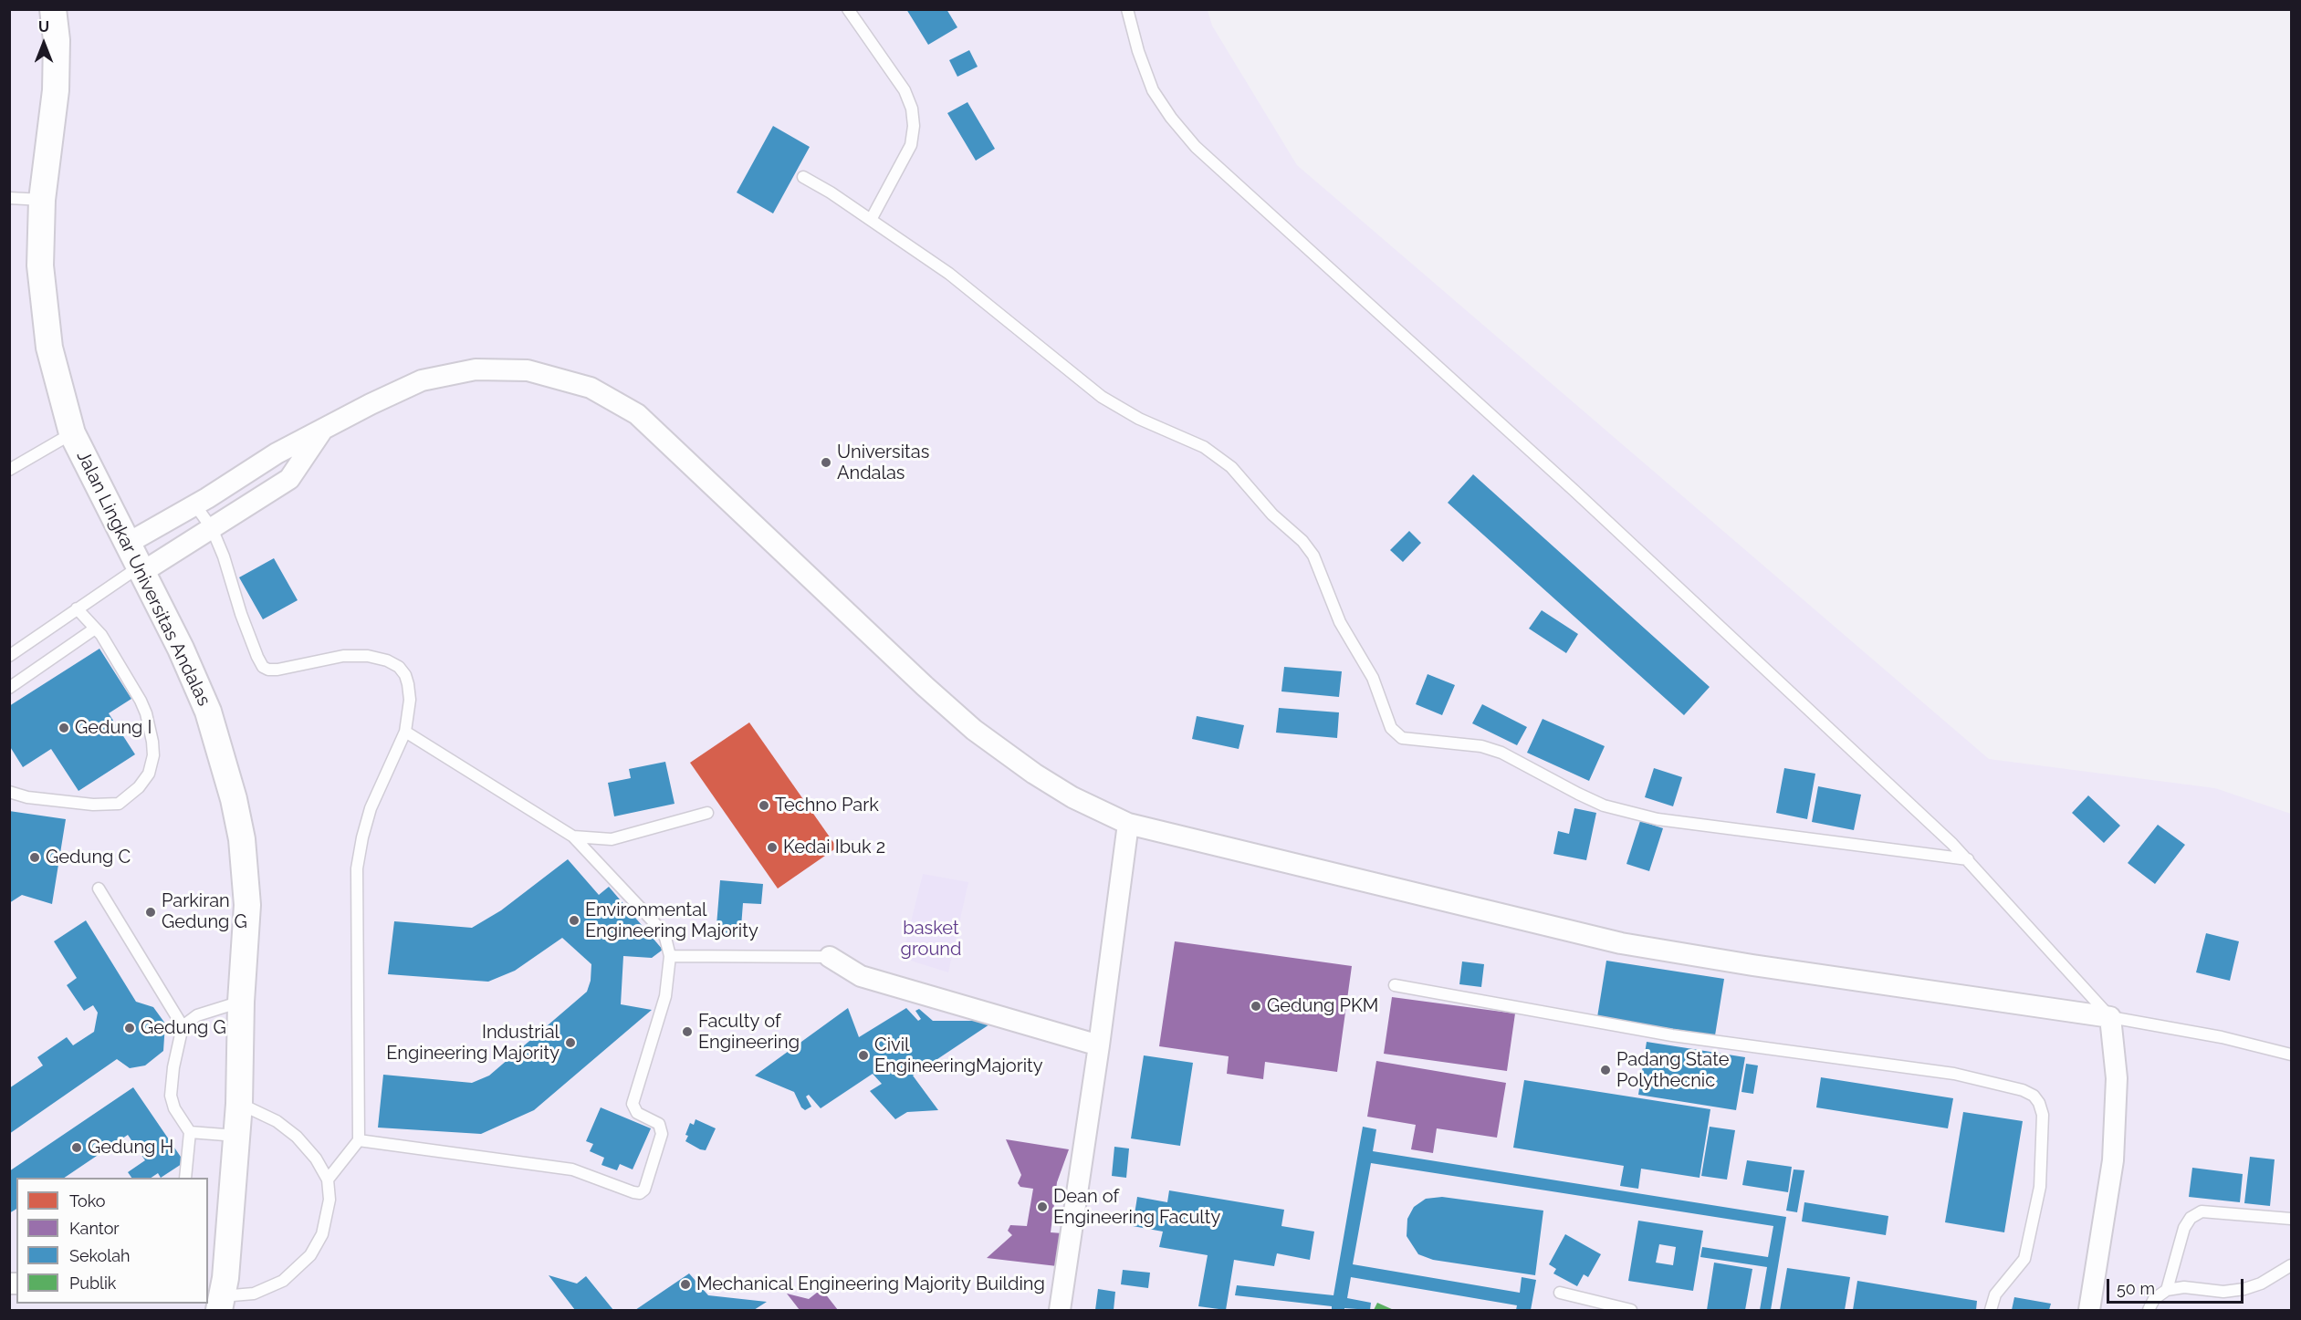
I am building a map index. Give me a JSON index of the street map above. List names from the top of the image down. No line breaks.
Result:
{"streets":{"street":["Jalan Lingkar Universitas Andalas"]},"parks":["basket ground"],"places":["Universitas Andalas","Gedung I","Techno Park","Kedai Ibuk 2","Gedung C","Parkiran Gedung G","Environmental Engineering Majority","Gedung PKM","Gedung G","Faculty of Engineering","Industrial Engineering Majority","Civil EngineeringMajority","Padang State Polythecnic","Gedung H","Dean of Engineering Faculty","Mechanical Engineering Majority Building"],"legend":["Toko","Kantor","Sekolah","Publik"],"scale_bar":"50 m","north":"top"}
